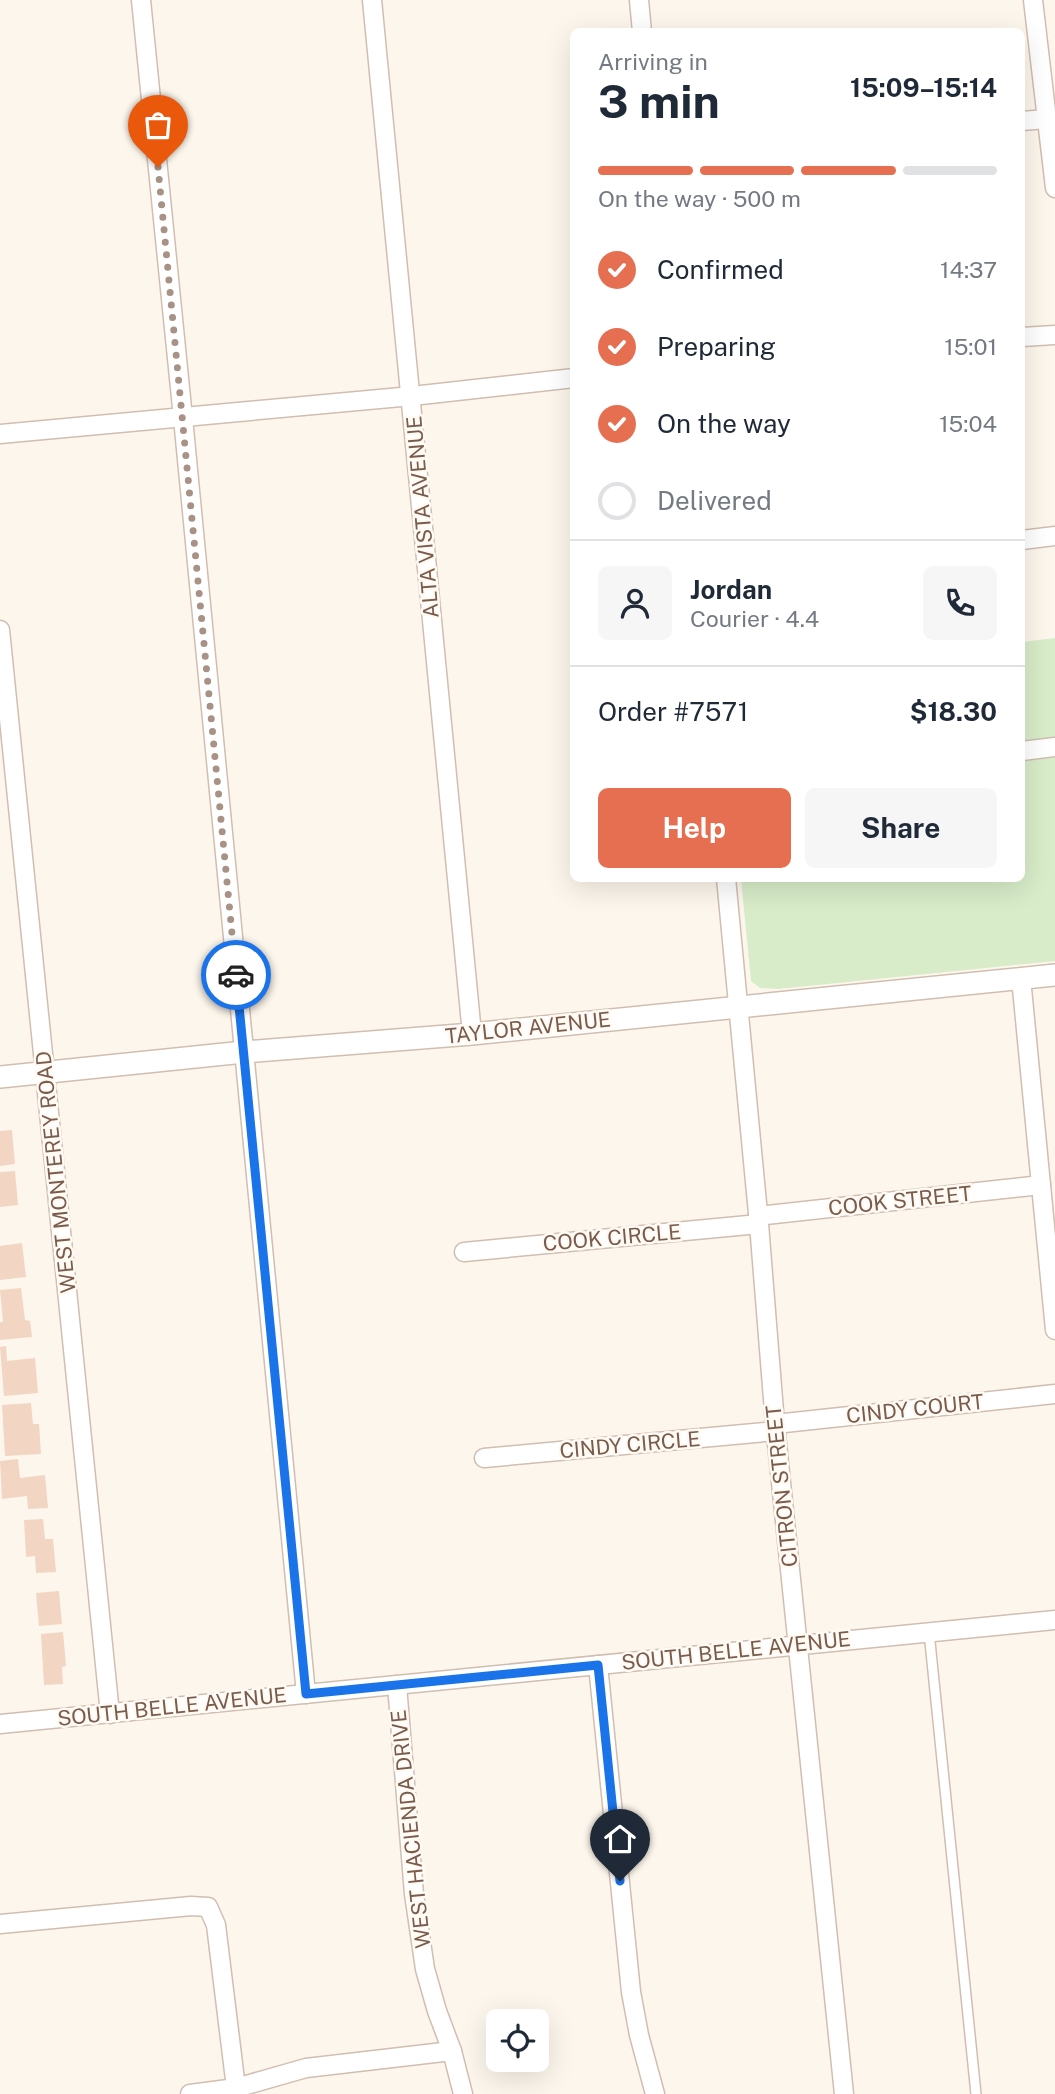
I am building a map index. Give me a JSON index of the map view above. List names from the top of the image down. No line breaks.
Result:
{"streets":{"street":["ALTA VISTA AVENUE","TAYLOR AVENUE","WEST MONTEREY ROAD","COOK STREET","COOK CIRCLE","CINDY COURT","CINDY CIRCLE","CITRON STREET","SOUTH BELLE AVENUE","WEST HACIENDA DRIVE"]},"crossings":[["ALTA VISTA AVENUE","TAYLOR AVENUE"],["TAYLOR AVENUE","WEST MONTEREY ROAD"],["TAYLOR AVENUE","CITRON STREET"],["WEST MONTEREY ROAD","SOUTH BELLE AVENUE"],["COOK STREET","COOK CIRCLE"],["COOK STREET","CITRON STREET"],["COOK CIRCLE","CITRON STREET"],["CINDY COURT","CINDY CIRCLE"],["CINDY COURT","CITRON STREET"],["CINDY CIRCLE","CITRON STREET"],["CITRON STREET","SOUTH BELLE AVENUE"],["SOUTH BELLE AVENUE","WEST HACIENDA DRIVE"]],"page":{"heading":["3 min","Arriving in","15:09–15:14"],"panel":["Jordan","Courier · 4.4","Order #7571","$18.30"],"bar":"On the way · 500 m","list":[["Confirmed","14:37"],["Preparing","15:01"],["On the way","15:04"],"Delivered"],"buttons":["Help","Share"]}}
